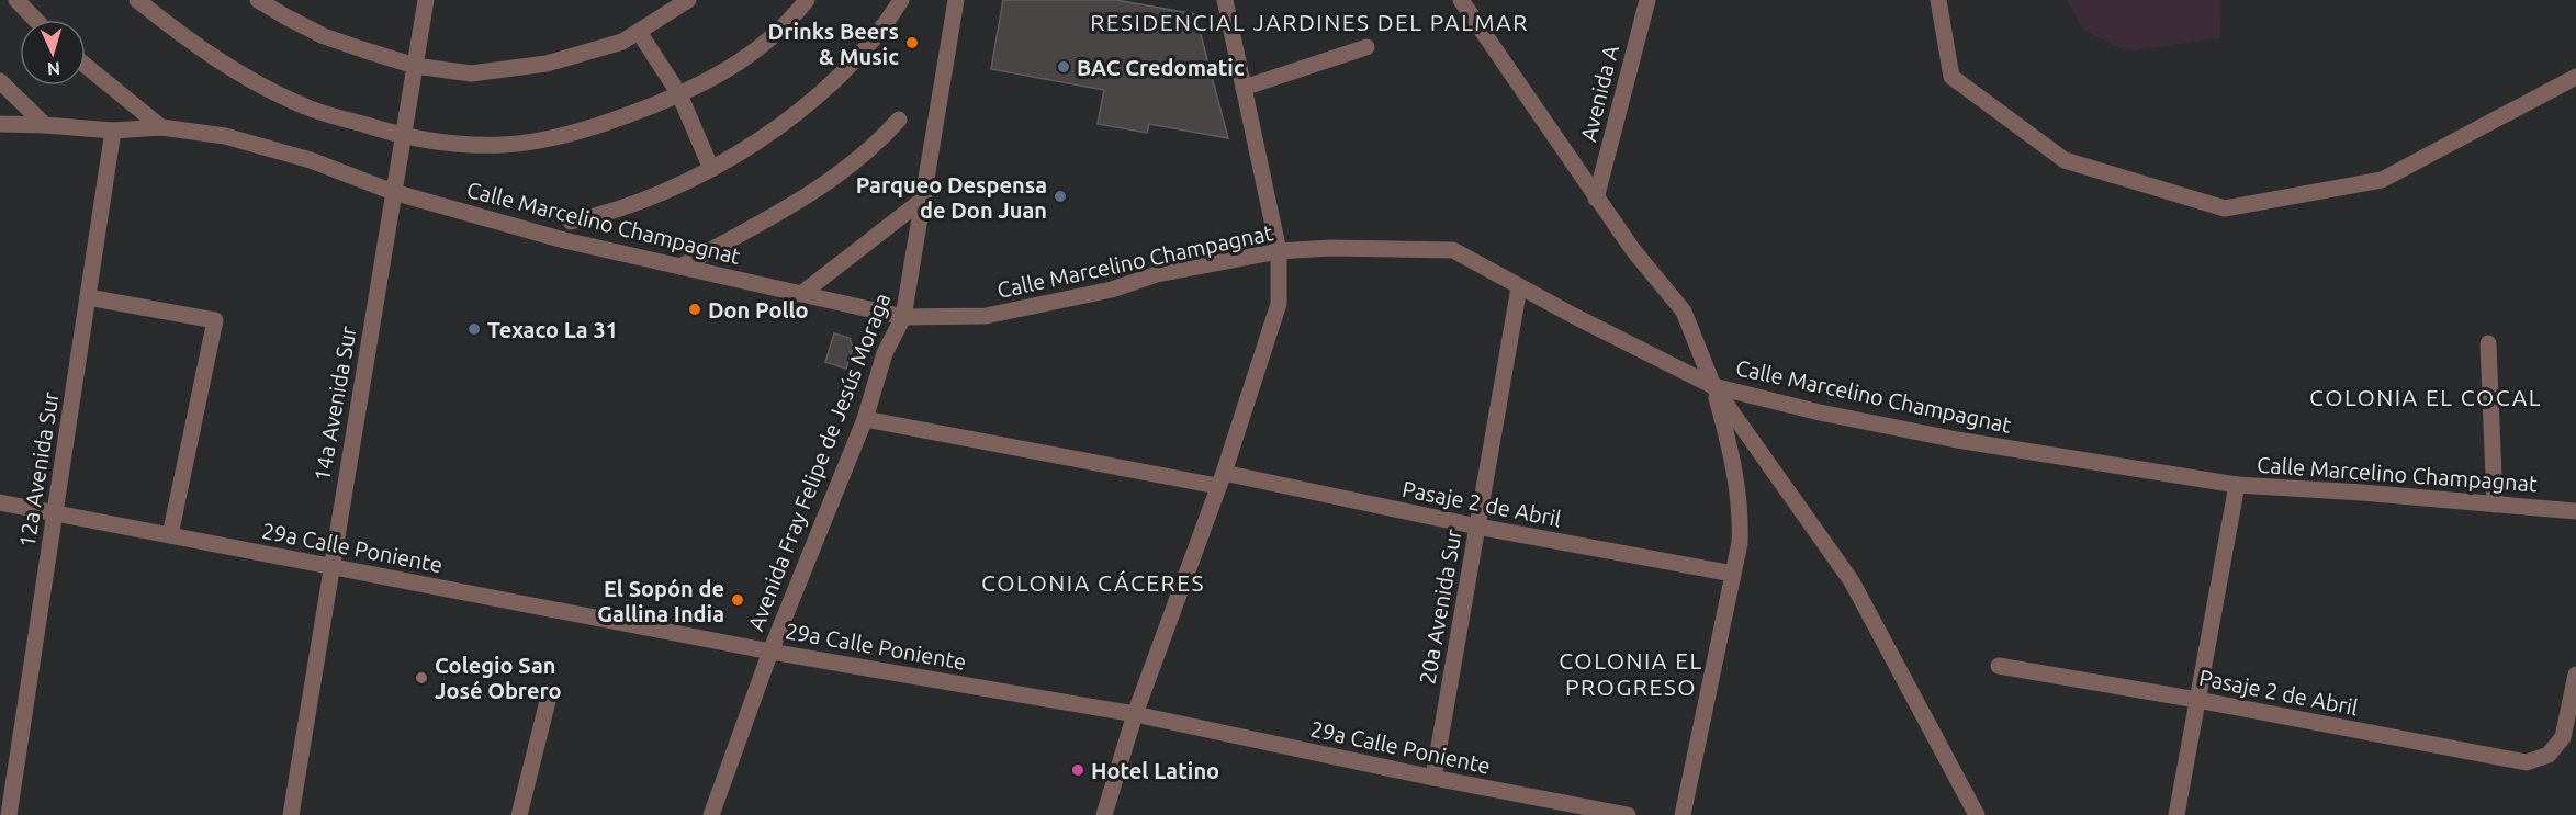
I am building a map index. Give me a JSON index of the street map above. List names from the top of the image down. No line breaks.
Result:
{"streets":{"street":["Avenida A","Calle Marcelino Champagnat","14a Avenida Sur","Avenida Fray Felipe de Jesús Moraga","12a Avenida Sur","Pasaje 2 de Abril","29a Calle Poniente","20a Avenida Sur"]},"crossings":[["Calle Marcelino Champagnat","14a Avenida Sur"],["Calle Marcelino Champagnat","Avenida Fray Felipe de Jesús Moraga"],["Calle Marcelino Champagnat","12a Avenida Sur"],["Calle Marcelino Champagnat","20a Avenida Sur"],["14a Avenida Sur","29a Calle Poniente"],["Avenida Fray Felipe de Jesús Moraga","Pasaje 2 de Abril"],["Avenida Fray Felipe de Jesús Moraga","29a Calle Poniente"],["12a Avenida Sur","29a Calle Poniente"],["Pasaje 2 de Abril","20a Avenida Sur"],["29a Calle Poniente","20a Avenida Sur"]],"districts":["RESIDENCIAL JARDINES DEL PALMAR","COLONIA EL COCAL","COLONIA CÁCERES","COLONIA EL PROGRESO"],"places":["Drinks Beers & Music","BAC Credomatic","Parqueo Despensa de Don Juan","Don Pollo","Texaco La 31","El Sopón de Gallina India","Colegio San José Obrero","Hotel Latino"],"north":"bottom"}
